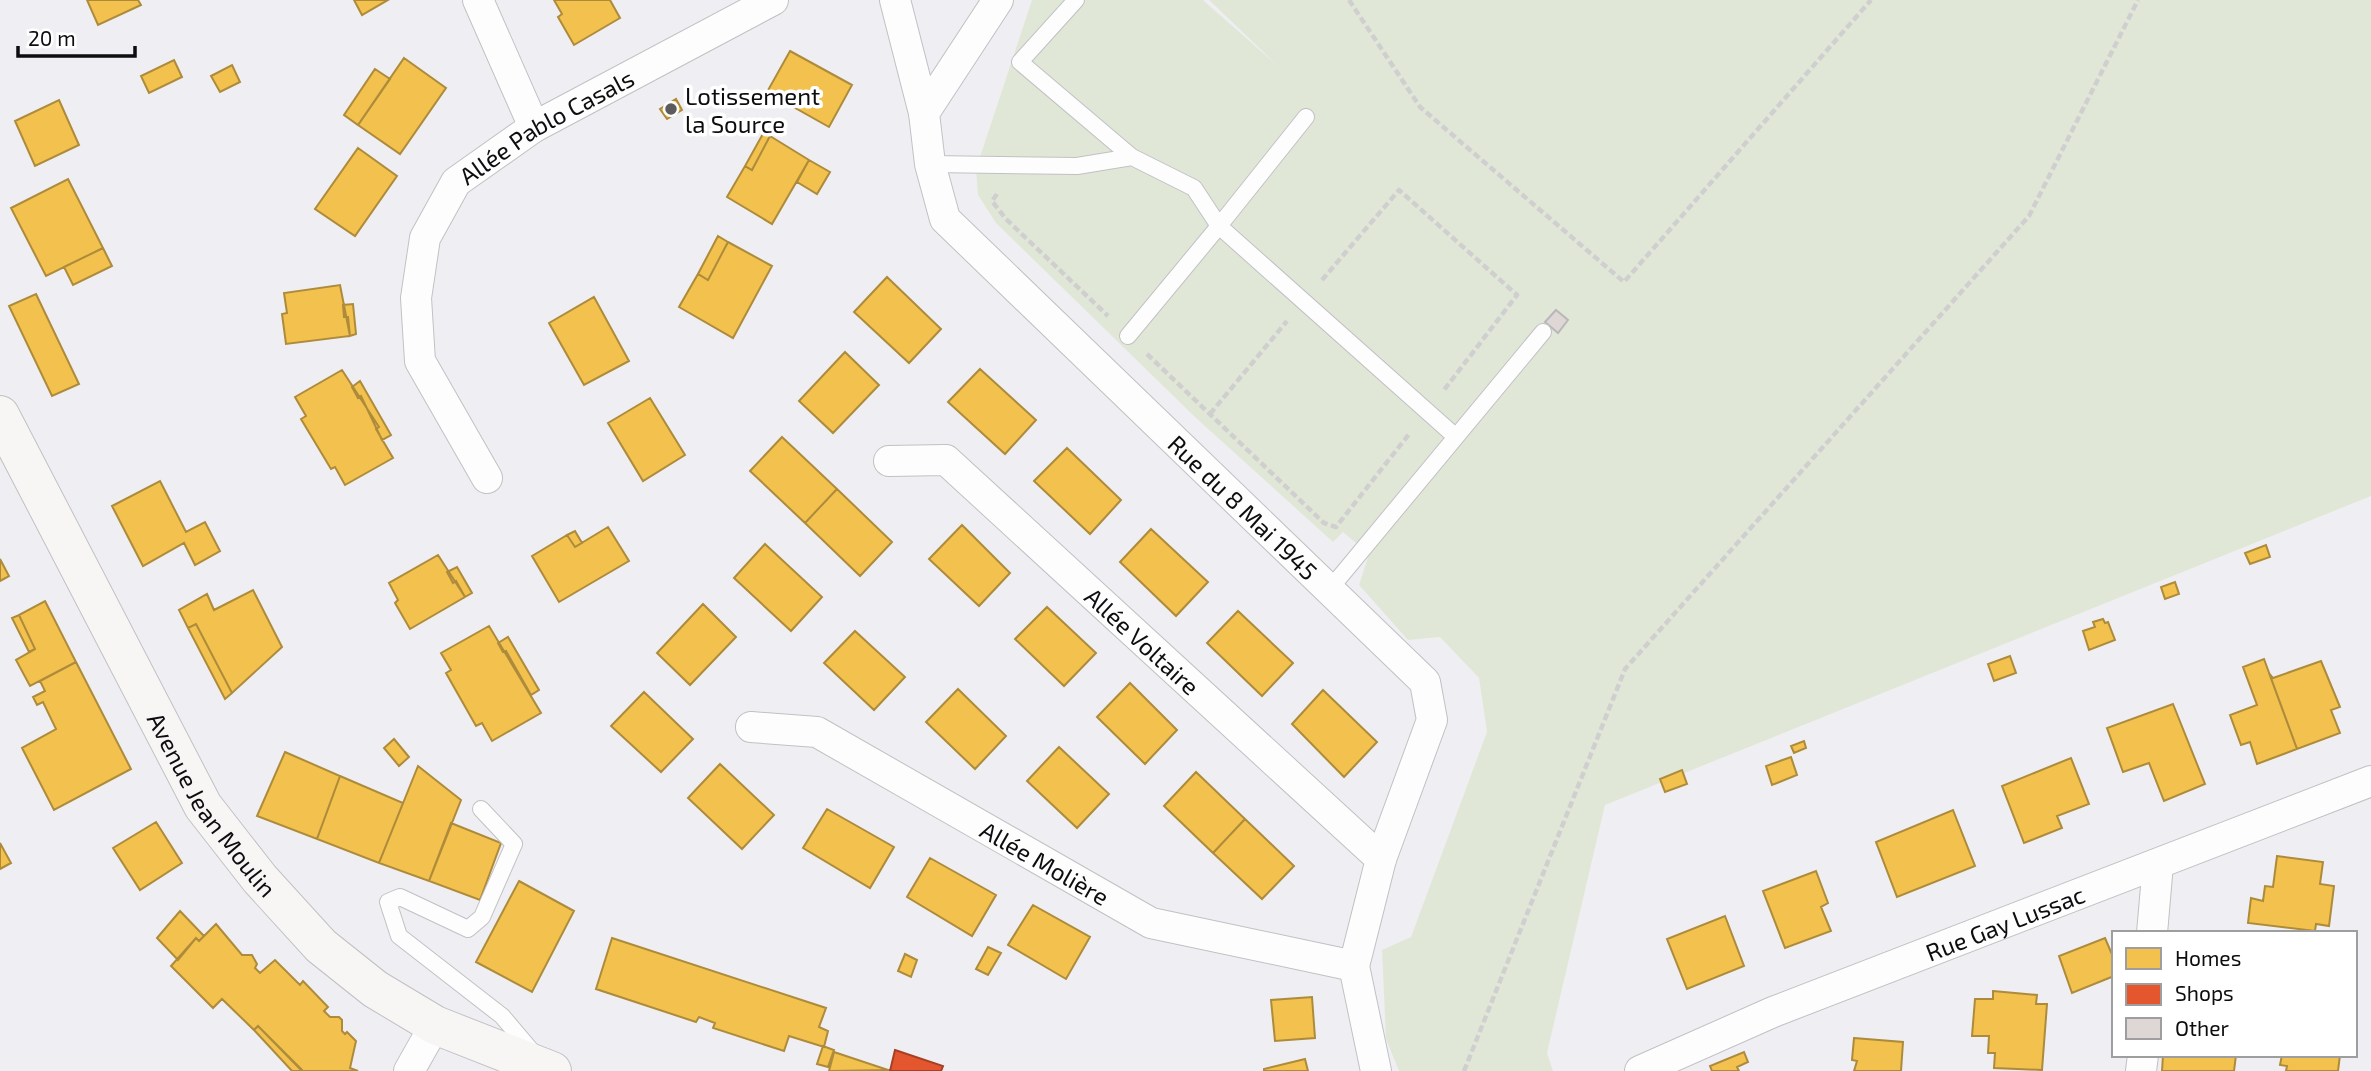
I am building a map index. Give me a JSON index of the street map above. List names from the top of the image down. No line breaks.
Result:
{"streets":{"main road":["Avenue Jean Moulin"],"street":["Allée Pablo Casals","Rue du 8 Mai 1945","Allée Voltaire","Allée Molière","Rue Gay Lussac"]},"crossings":[["Rue du 8 Mai 1945","Allée Voltaire"],["Rue du 8 Mai 1945","Allée Molière"]],"places":["Lotissement la Source"],"legend":["Homes","Shops","Other"],"scale_bar":"20 m"}
